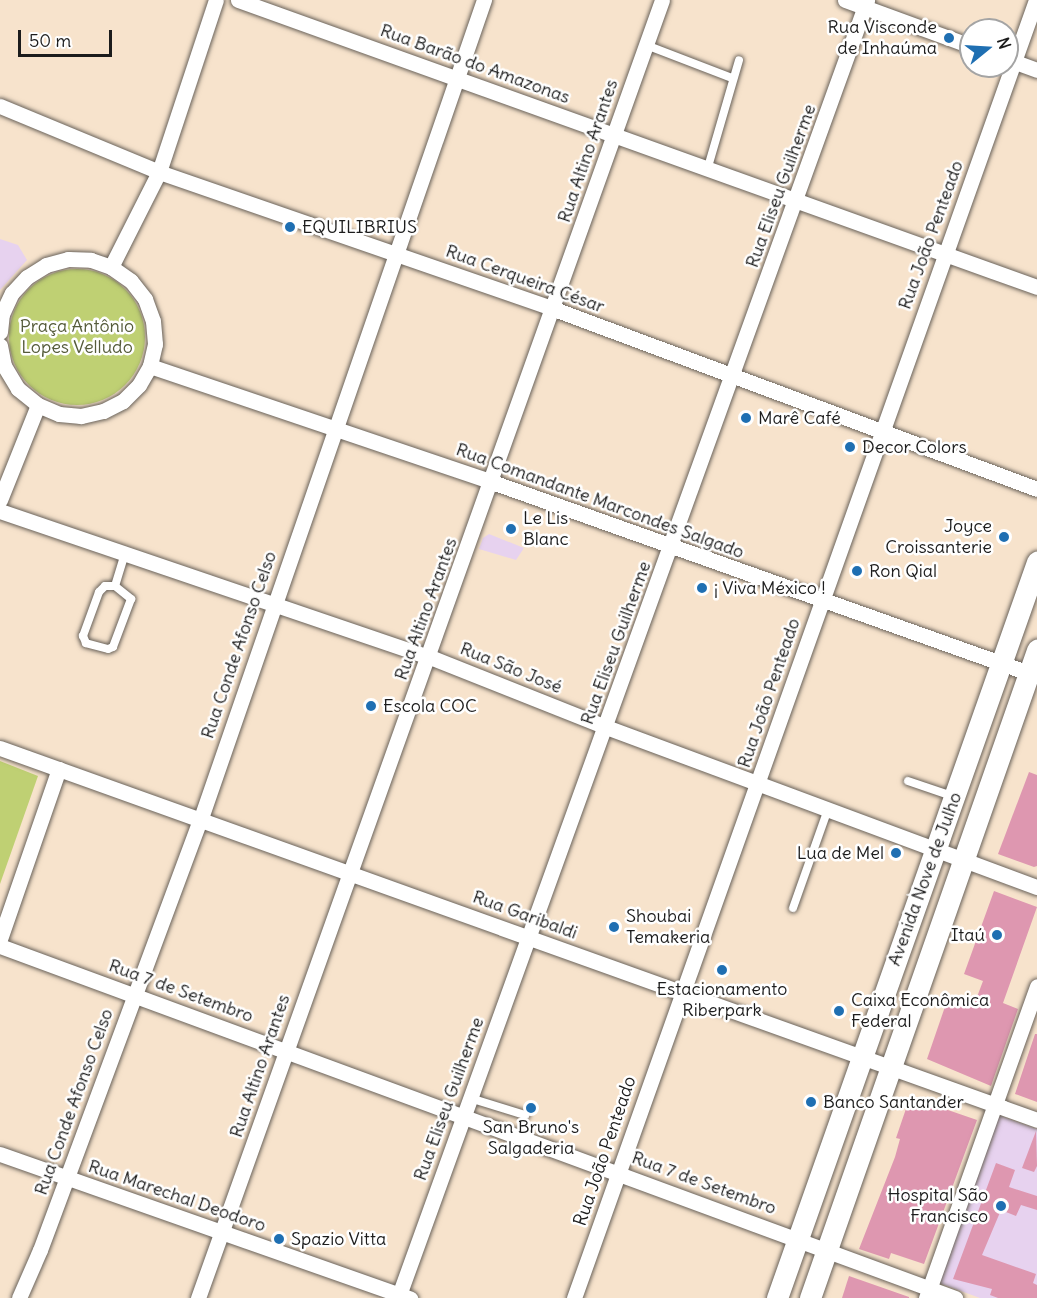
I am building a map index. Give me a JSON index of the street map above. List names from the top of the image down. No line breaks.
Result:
{"streets":{"main road":["Avenida Nove de Julho"],"street":["Rua Barão do Amazonas","Rua Altino Arantes","Rua Eliseu Guilherme","Rua João Penteado","Rua Cerqueira César","Rua Comandante Marcondes Salgado","Rua Conde Afonso Celso","Rua São José","Rua Garibaldi","Rua 7 de Setembro","Rua Marechal Deodoro"]},"crossings":[["Rua Barão do Amazonas","Rua Altino Arantes"],["Rua Barão do Amazonas","Rua Eliseu Guilherme"],["Rua Barão do Amazonas","Rua João Penteado"],["Rua Barão do Amazonas","Rua Conde Afonso Celso"],["Rua Altino Arantes","Rua Cerqueira César"],["Rua Altino Arantes","Rua Comandante Marcondes Salgado"],["Rua Altino Arantes","Rua São José"],["Rua Altino Arantes","Rua Garibaldi"],["Rua Altino Arantes","Rua 7 de Setembro"],["Rua Altino Arantes","Rua Marechal Deodoro"],["Rua Eliseu Guilherme","Rua Cerqueira César"],["Rua Eliseu Guilherme","Rua Comandante Marcondes Salgado"],["Rua Eliseu Guilherme","Rua São José"],["Rua Eliseu Guilherme","Rua Garibaldi"],["Rua Eliseu Guilherme","Rua 7 de Setembro"],["Rua Eliseu Guilherme","Rua Marechal Deodoro"],["Rua João Penteado","Rua Cerqueira César"],["Rua João Penteado","Rua Comandante Marcondes Salgado"],["Rua João Penteado","Rua São José"],["Rua João Penteado","Rua Garibaldi"],["Rua João Penteado","Rua 7 de Setembro"],["Rua Cerqueira César","Rua Conde Afonso Celso"],["Rua Comandante Marcondes Salgado","Rua Conde Afonso Celso"],["Rua Comandante Marcondes Salgado","Avenida Nove de Julho"],["Rua Conde Afonso Celso","Rua São José"],["Rua Conde Afonso Celso","Rua Garibaldi"],["Rua Conde Afonso Celso","Rua 7 de Setembro"],["Rua Conde Afonso Celso","Rua Marechal Deodoro"],["Rua São José","Avenida Nove de Julho"],["Avenida Nove de Julho","Rua Garibaldi"],["Avenida Nove de Julho","Rua 7 de Setembro"]],"parks":["Praça Antônio Lopes Velludo"],"places":["Rua Visconde de Inhaúma","EQUILIBRIUS","Marê Café","Decor Colors","Le Lis Blanc","Joyce Croissanterie","Ron Qial","¡ Viva México !","Escola COC","Lua de Mel","Shoubai Temakeria","Itaú","Estacionamento Riberpark","Caixa Econômica Federal","Banco Santander","San Bruno's Salgaderia","Hospital São Francisco","Spazio Vitta"],"scale_bar":"50 m","north":"right"}
